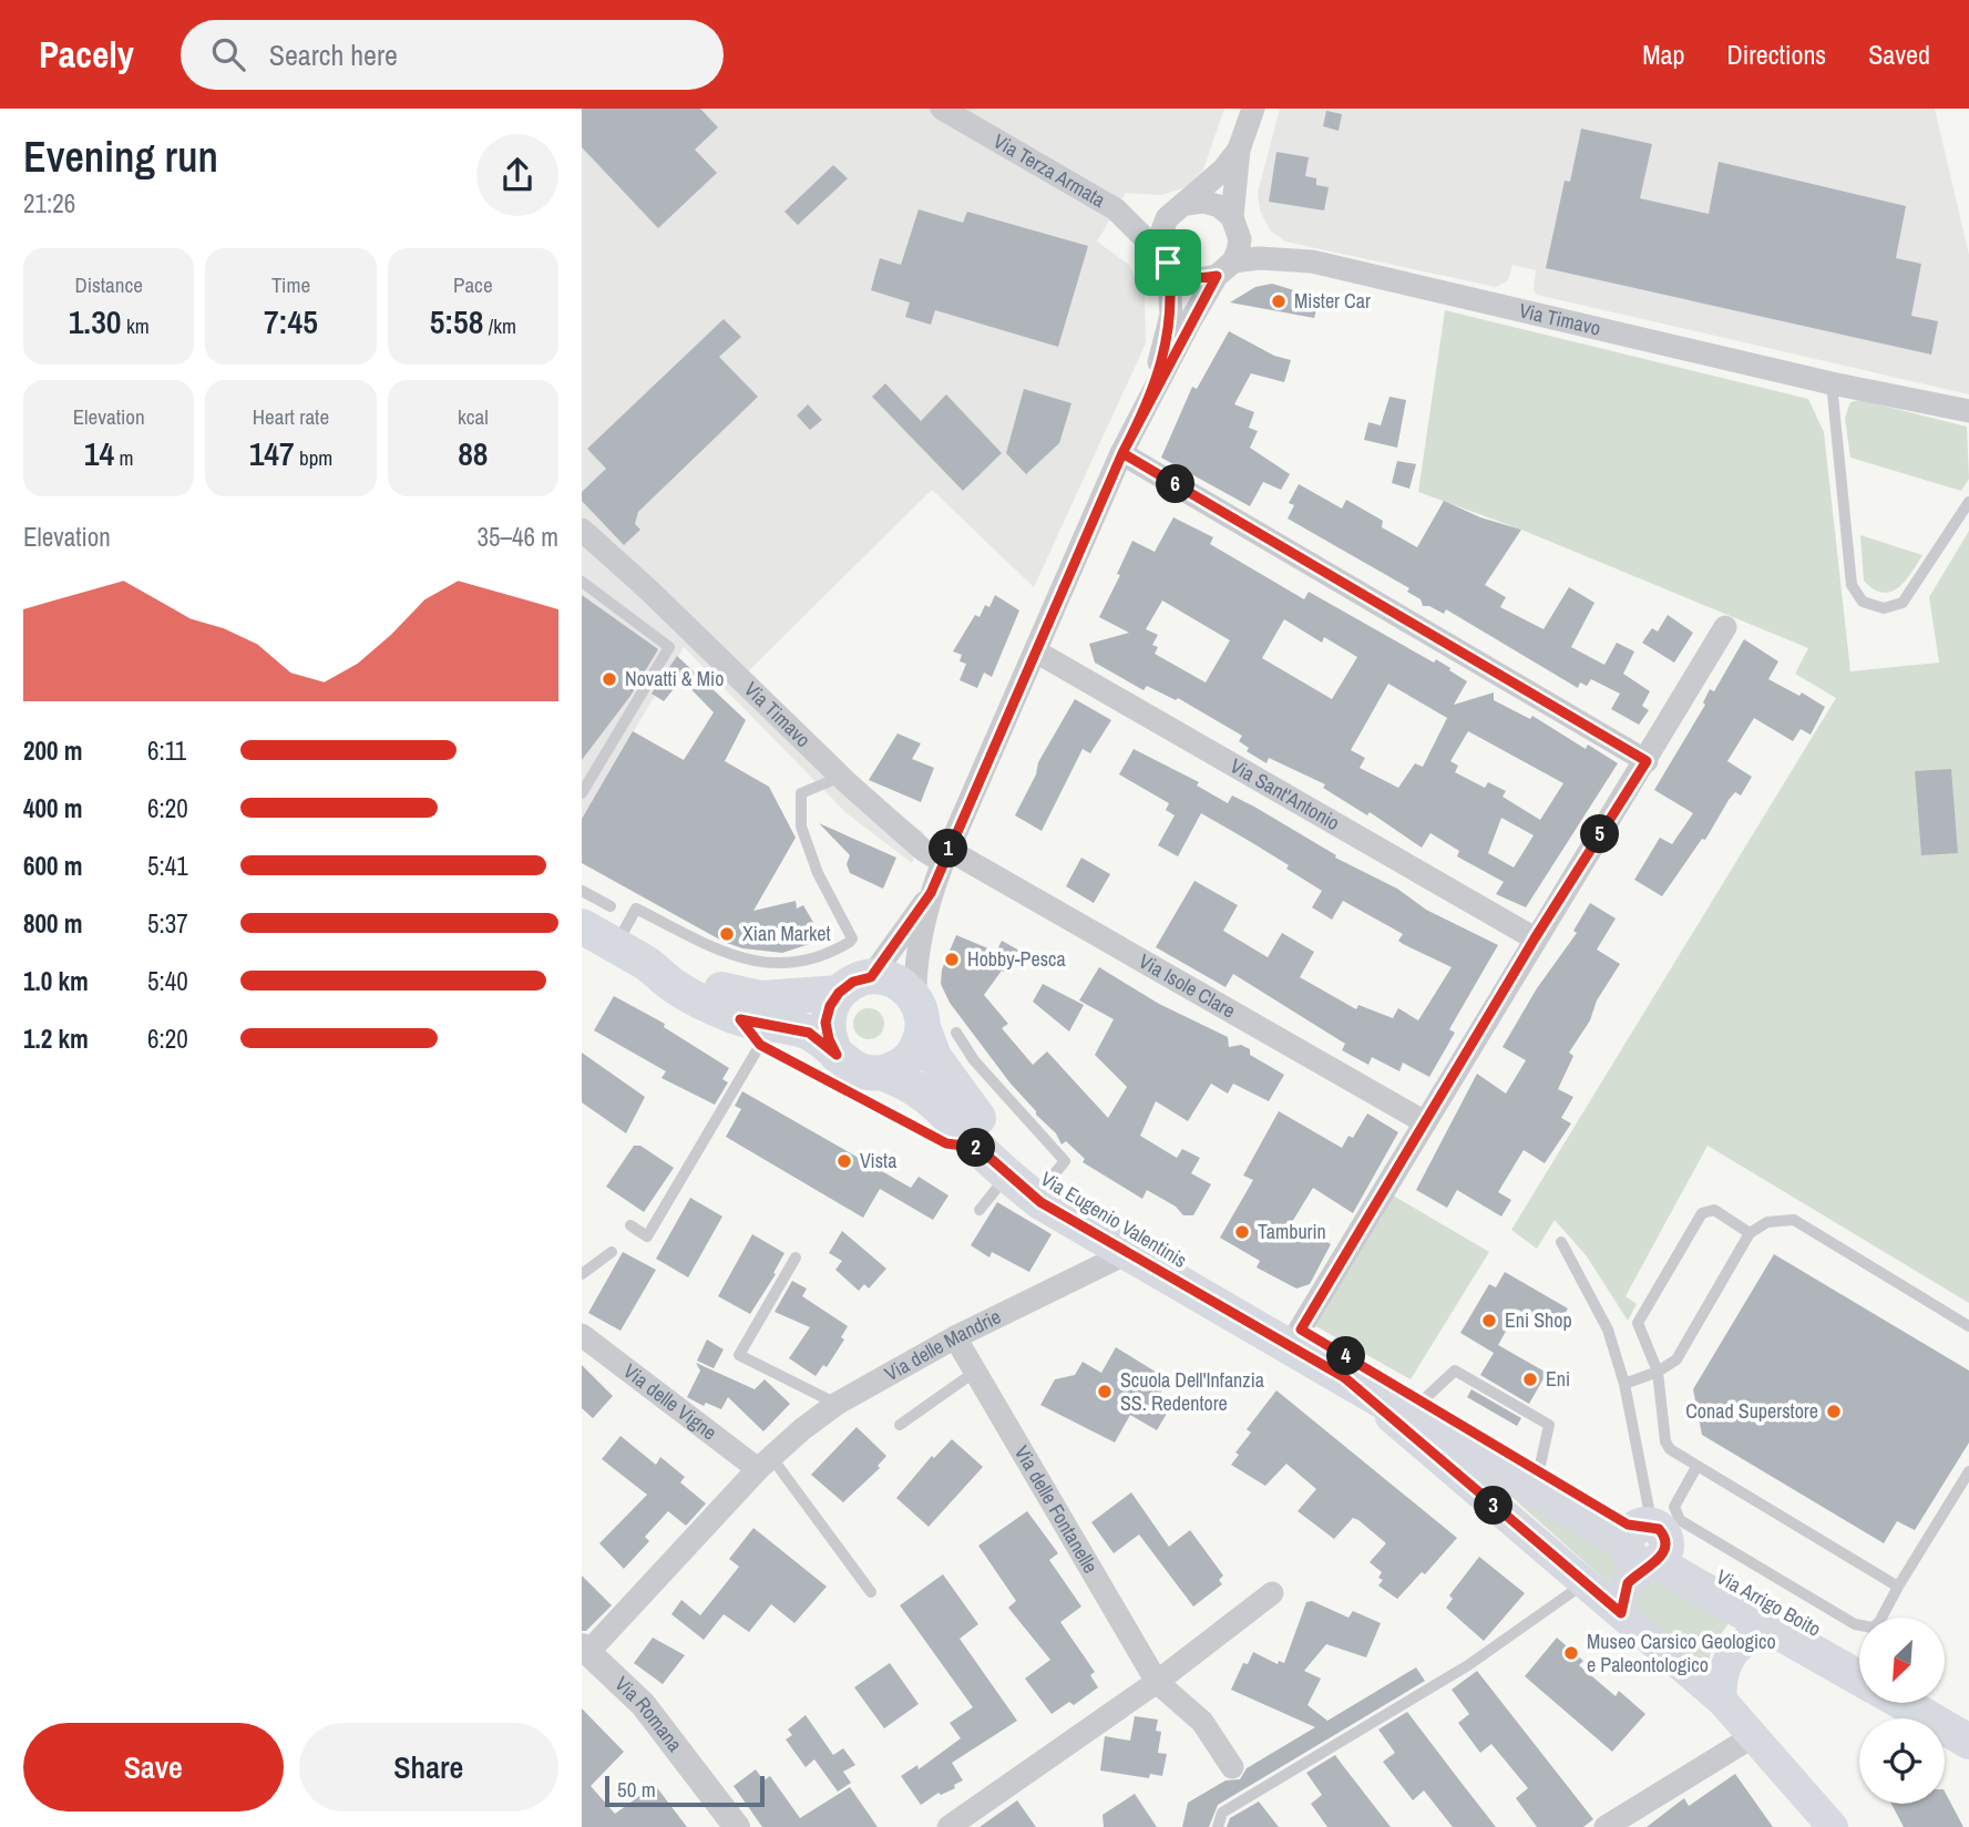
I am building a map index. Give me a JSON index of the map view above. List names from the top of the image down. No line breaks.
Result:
{"streets":{"main road":["Via Eugenio Valentinis","Via Arrigo Boito"],"street":["Via Terza Armata","Via Timavo","Via Sant'Antonio","Via Isole Clare","Via delle Mandrie","Via delle Vigne","Via delle Fontanelle","Via Romana"]},"crossings":[["Via Timavo","Via Isole Clare"],["Via Eugenio Valentinis","Via delle Mandrie"],["Via Eugenio Valentinis","Via Arrigo Boito"],["Via delle Mandrie","Via delle Vigne"],["Via delle Mandrie","Via delle Fontanelle"],["Via delle Mandrie","Via Romana"]],"places":["Mister Car","Novatti & Mio","Xian Market","Hobby-Pesca","Vista","Tamburin","Eni Shop","Eni","Scuola Dell'Infanzia SS. Redentore","Conad Superstore","Museo Carsico Geologico e Paleontologico"],"scale_bar":"50 m","north":"bottom left","page":{"header":"Pacely","search":"Search here","nav":["Map","Directions","Saved"],"heading":["Evening run","21:26"],"stats":[["Distance","1.30 km"],["Time","7:45"],["Pace","5:58 /km"],["Elevation","14 m"],["Heart rate","147 bpm"],["kcal","88"]],"pins":["6","5","1","2","4","3"],"chart":["Elevation","35–46 m"],"list":[{"name":"200 m","note":"6:11"},{"name":"400 m","note":"6:20"},{"name":"600 m","note":"5:41"},{"name":"800 m","note":"5:37"},{"name":"1.0 km","note":"5:40"},{"name":"1.2 km","note":"6:20"}],"buttons":["Save","Share"],"scale":"50 m"}}
